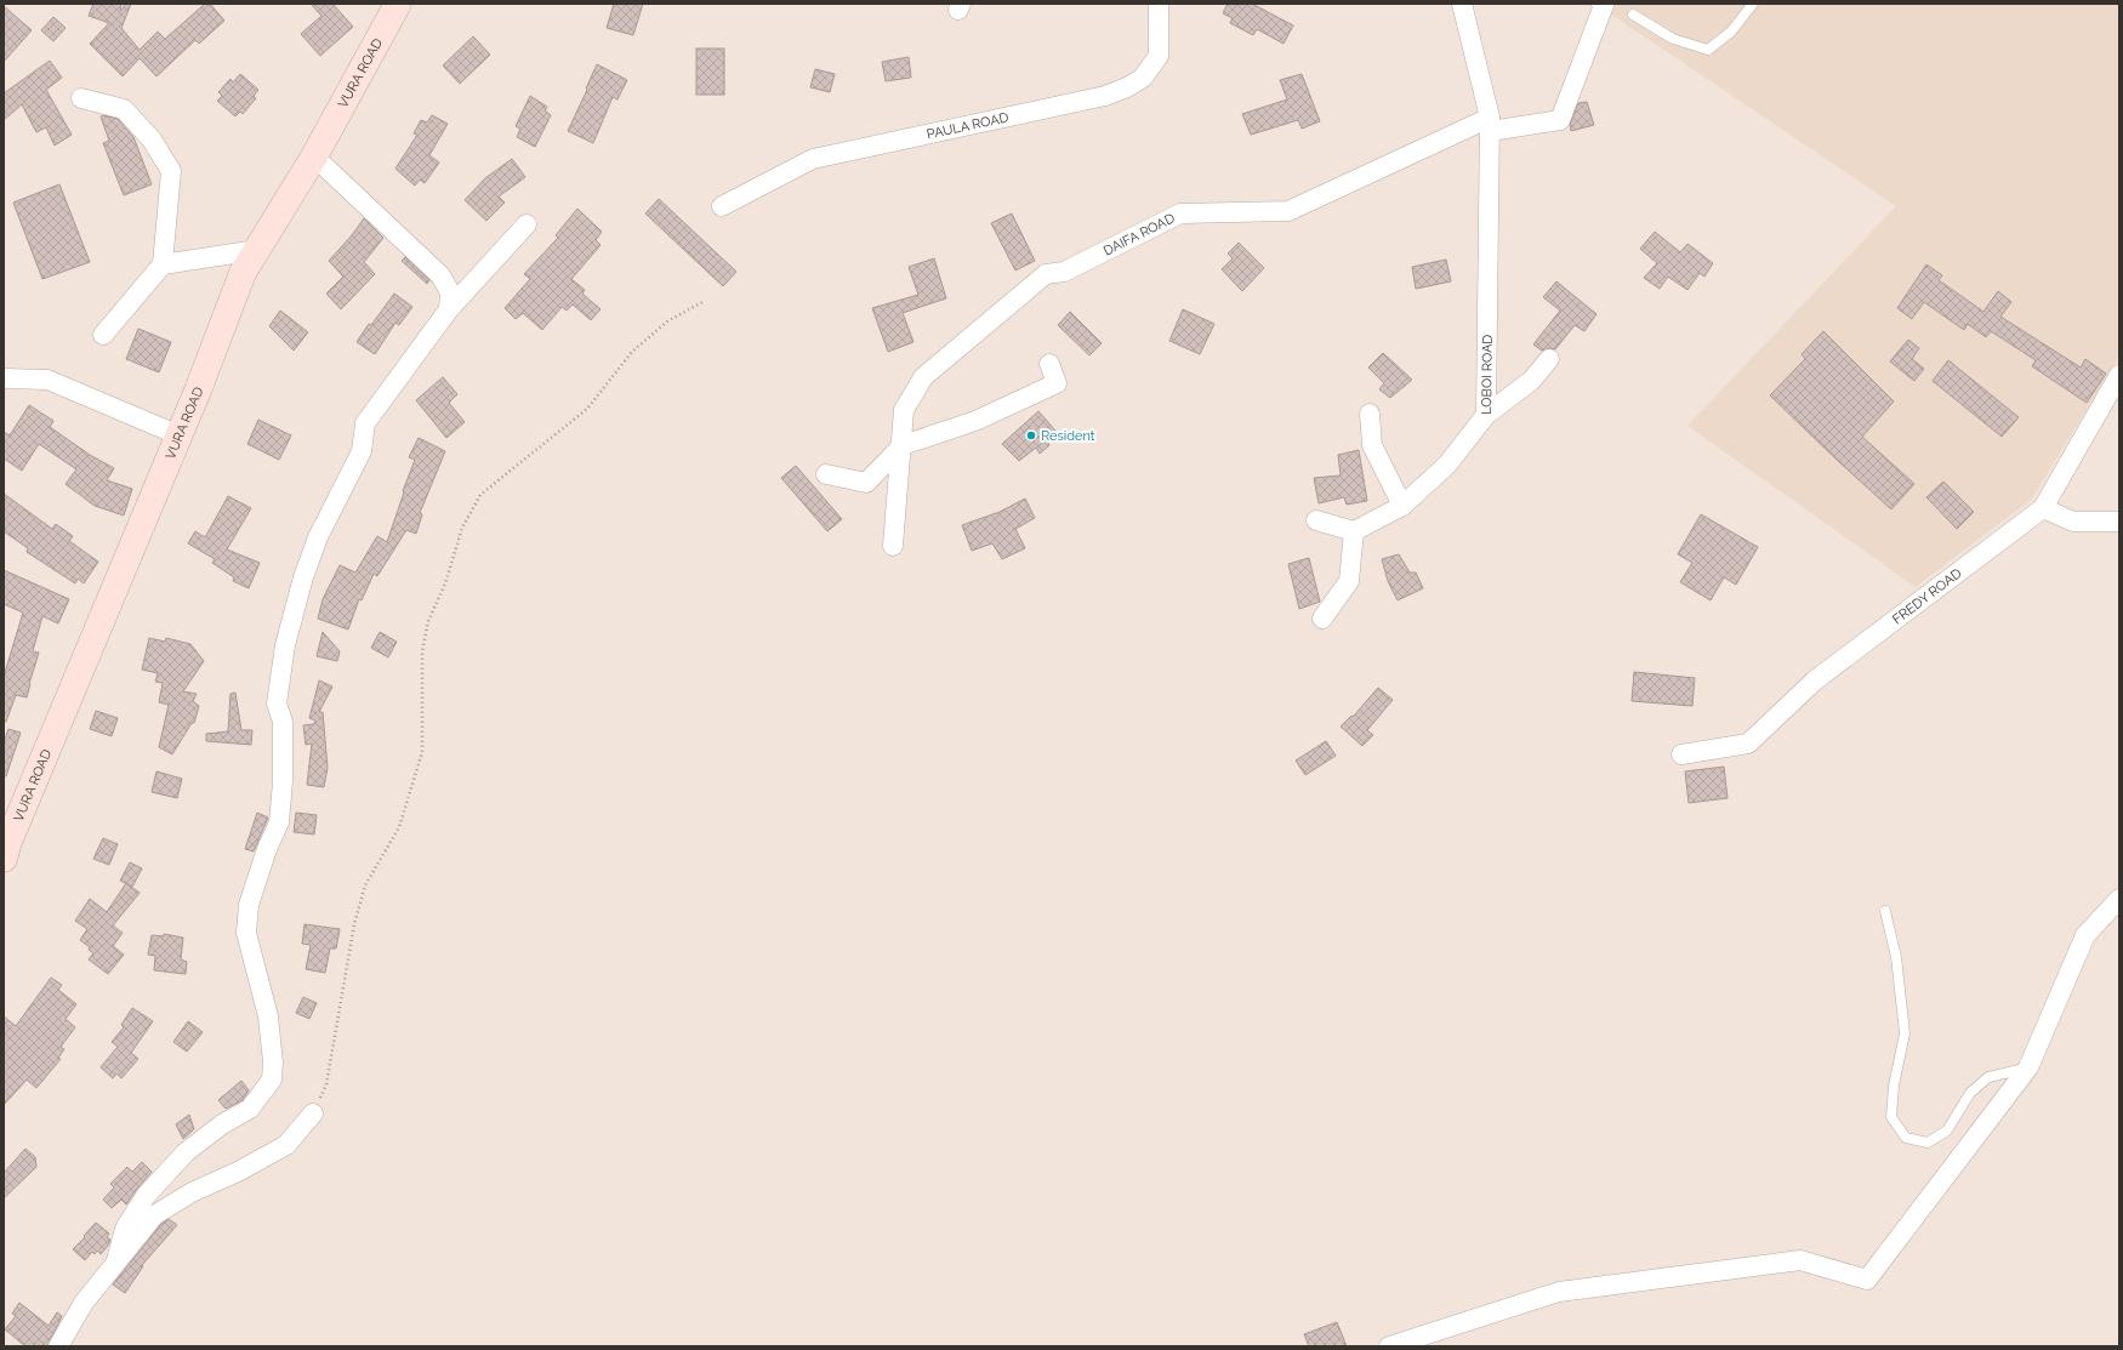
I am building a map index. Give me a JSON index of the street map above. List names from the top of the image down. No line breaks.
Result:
{"streets":{"street":["VURA ROAD","PAULA ROAD","DAIFA ROAD","LOBOI ROAD","FREDY ROAD"]},"crossings":[["DAIFA ROAD","LOBOI ROAD"]],"places":["Resident"]}
